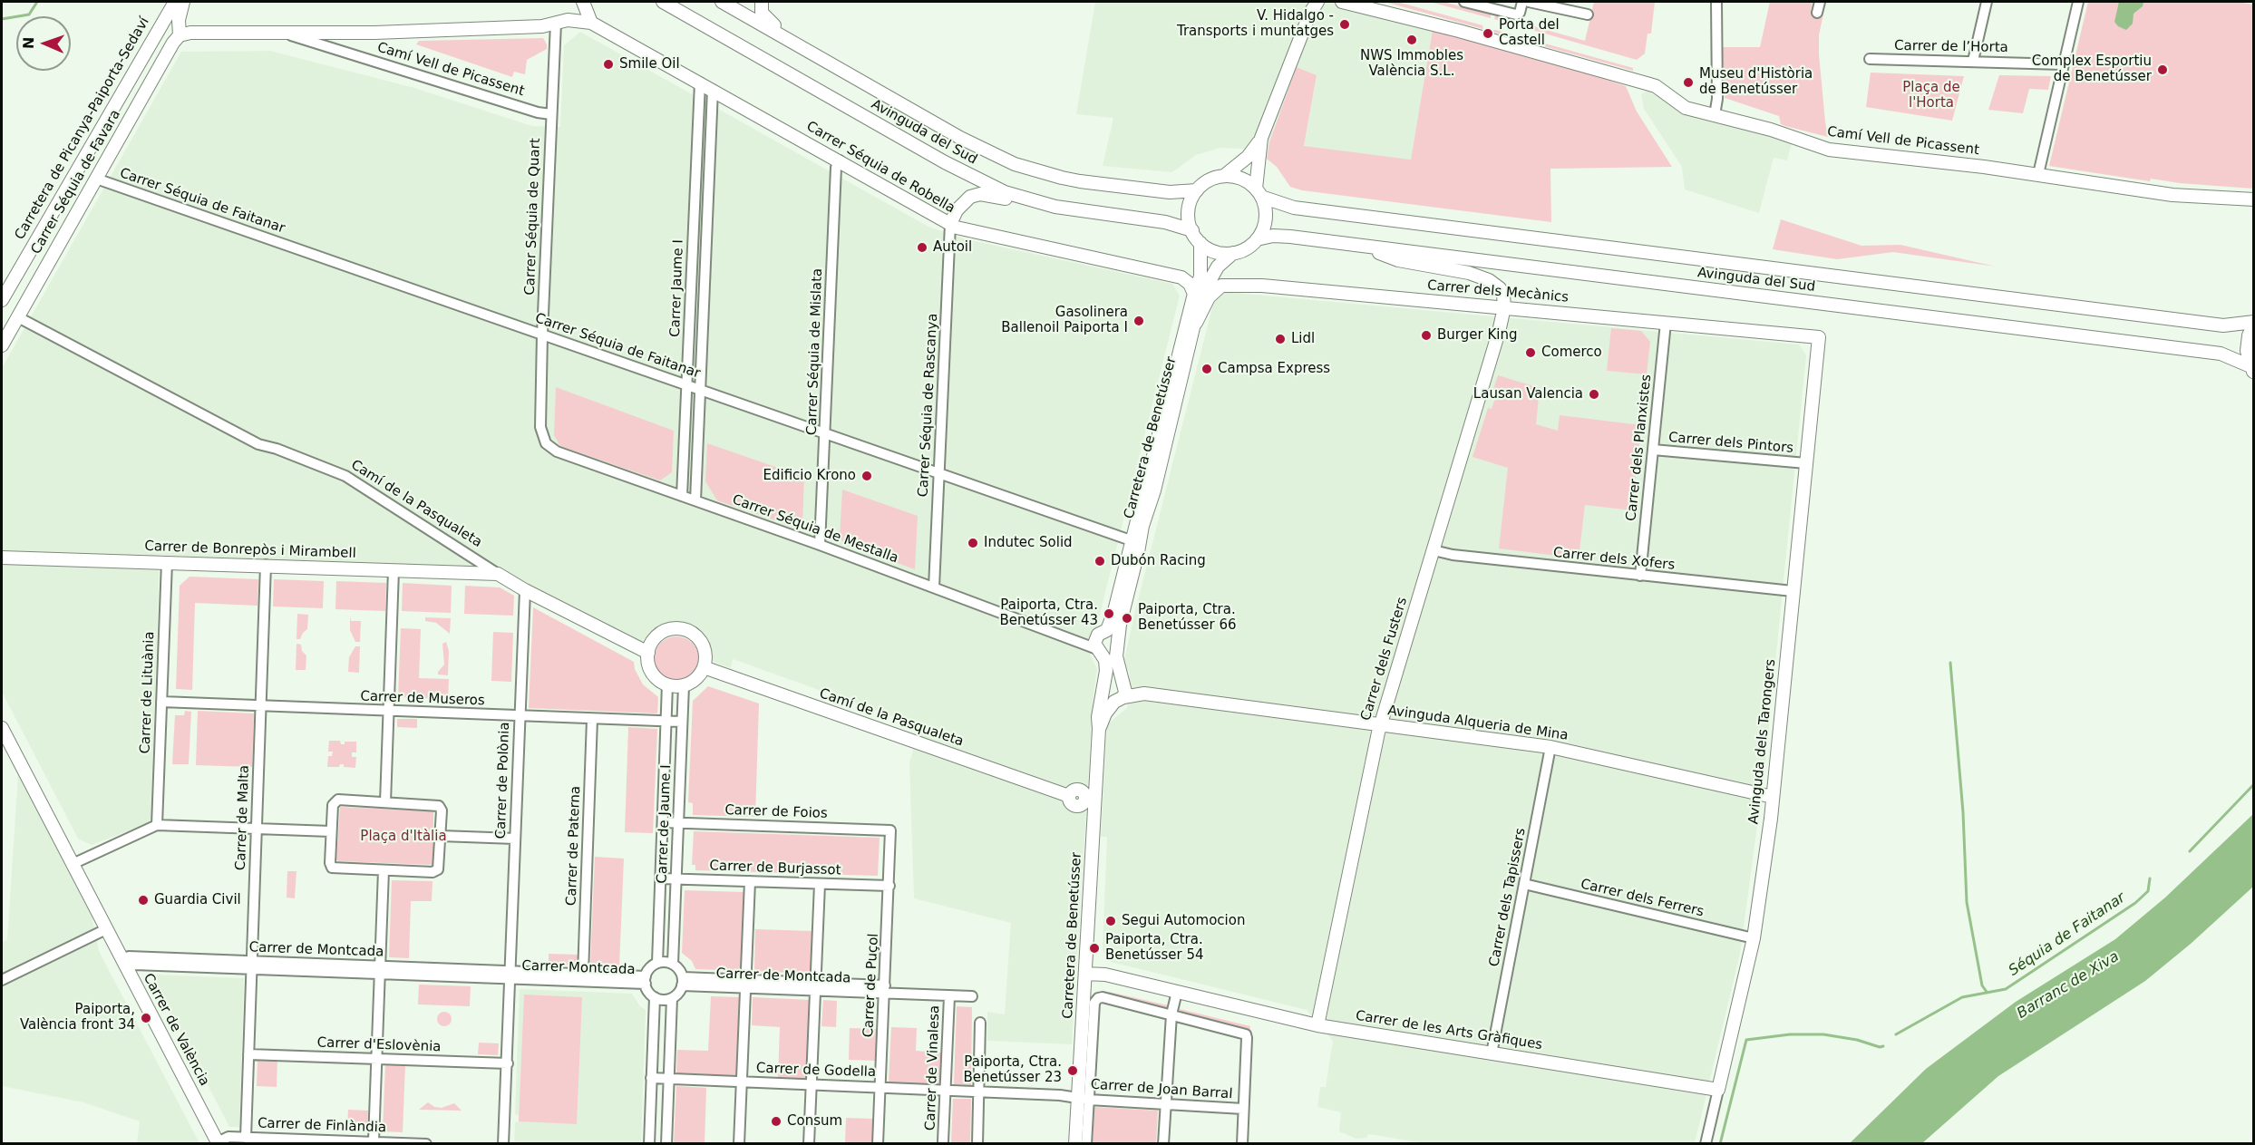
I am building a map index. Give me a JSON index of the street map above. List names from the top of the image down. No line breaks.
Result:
{"streets":{"street":["Carrer de l’Horta","Camí Vell de Picassent","Carretera de Picanya-Paiporta-Sedaví","Avinguda del Sud","Carrer Séquia de Robella","Carrer Séquia de Favara","Carrer Séquia de Faitanar","Carrer Séquia de Quart","Carrer Jaume I","Carrer dels Mecànics","Carrer Séquia de Mislata","Carrer Séquia de Rascanya","Carretera de Benetússer","Carrer dels Pintors","Carrer dels Planxistes","Camí de la Pasqualeta","Carrer Séquia de Mestalla","Carrer de Bonrepòs i Mirambell","Carrer dels Xofers","Carrer dels Fusters","Carrer de Lituània","Carrer de Museros","Avinguda Alqueria de Mina","Avinguda dels Tarongers","Carrer de Polònia","Carrer de Foios","Carrer de Malta","Carrer de Jaume I","Carrer de Paterna","Carrer de Burjassot","Carrer dels Tapissers","Carrer dels Ferrers","Carrer de Montcada","Carrer Montcada","Carrer de Puçol","Carrer de València","Carrer de les Arts Gràfiques","Carrer d'Eslovènia","Carrer de Vinalesa","Carrer de Godella","Carrer de Joan Barral","Carrer de Finlàndia"]},"crossings":[["Camí Vell de Picassent","Carrer Séquia de Robella"],["Camí Vell de Picassent","Carrer Séquia de Favara"],["Camí Vell de Picassent","Carrer Séquia de Quart"],["Avinguda del Sud","Carretera de Benetússer"],["Carrer Séquia de Robella","Carrer Séquia de Quart"],["Carrer Séquia de Robella","Carrer Jaume I"],["Carrer Séquia de Robella","Carrer Séquia de Mislata"],["Carrer Séquia de Robella","Carrer Séquia de Rascanya"],["Carrer Séquia de Robella","Carretera de Benetússer"],["Carrer Séquia de Favara","Carrer Séquia de Faitanar"],["Carrer Séquia de Favara","Camí de la Pasqualeta"],["Carrer Séquia de Faitanar","Carrer Séquia de Quart"],["Carrer Séquia de Faitanar","Carrer Jaume I"],["Carrer Séquia de Faitanar","Carrer Séquia de Mislata"],["Carrer Séquia de Faitanar","Carrer Séquia de Rascanya"],["Carrer Séquia de Faitanar","Carretera de Benetússer"],["Carrer Séquia de Quart","Carrer Séquia de Mestalla"],["Carrer Jaume I","Carrer Séquia de Mestalla"],["Carrer dels Mecànics","Carretera de Benetússer"],["Carrer dels Mecànics","Carrer dels Planxistes"],["Carrer dels Mecànics","Carrer dels Fusters"],["Carrer dels Mecànics","Avinguda dels Tarongers"],["Carrer Séquia de Mislata","Carrer Séquia de Mestalla"],["Carrer Séquia de Rascanya","Carrer Séquia de Mestalla"],["Carretera de Benetússer","Camí de la Pasqualeta"],["Carretera de Benetússer","Carrer Séquia de Mestalla"],["Carretera de Benetússer","Avinguda Alqueria de Mina"],["Carretera de Benetússer","Carrer de les Arts Gràfiques"],["Carretera de Benetússer","Carrer de Joan Barral"],["Carrer dels Pintors","Carrer dels Planxistes"],["Carrer dels Pintors","Avinguda dels Tarongers"],["Carrer dels Planxistes","Carrer dels Xofers"],["Camí de la Pasqualeta","Carrer de Bonrepòs i Mirambell"],["Camí de la Pasqualeta","Carrer de Polònia"],["Camí de la Pasqualeta","Carrer de Jaume I"],["Carrer de Bonrepòs i Mirambell","Carrer de Lituània"],["Carrer de Bonrepòs i Mirambell","Carrer de Malta"],["Carrer dels Xofers","Carrer dels Fusters"],["Carrer dels Xofers","Avinguda dels Tarongers"],["Carrer dels Fusters","Avinguda Alqueria de Mina"],["Carrer dels Fusters","Carrer de les Arts Gràfiques"],["Carrer de Lituània","Carrer de Museros"],["Carrer de Museros","Carrer de Polònia"],["Carrer de Museros","Carrer de Malta"],["Carrer de Museros","Carrer de Jaume I"],["Carrer de Museros","Carrer de Paterna"],["Avinguda Alqueria de Mina","Avinguda dels Tarongers"],["Avinguda Alqueria de Mina","Carrer dels Tapissers"],["Avinguda dels Tarongers","Carrer dels Ferrers"],["Avinguda dels Tarongers","Carrer de les Arts Gràfiques"],["Carrer de Polònia","Carrer de Montcada"],["Carrer de Polònia","Carrer Montcada"],["Carrer de Polònia","Carrer d'Eslovènia"],["Carrer de Foios","Carrer de Jaume I"],["Carrer de Foios","Carrer de Puçol"],["Carrer de Malta","Carrer de Montcada"],["Carrer de Malta","Carrer d'Eslovènia"],["Carrer de Malta","Carrer de Finlàndia"],["Carrer de Jaume I","Carrer de Burjassot"],["Carrer de Jaume I","Carrer de Montcada"],["Carrer de Jaume I","Carrer Montcada"],["Carrer de Paterna","Carrer Montcada"],["Carrer de Burjassot","Carrer de Puçol"],["Carrer dels Tapissers","Carrer dels Ferrers"],["Carrer dels Tapissers","Carrer de les Arts Gràfiques"],["Carrer de Montcada","Carrer Montcada"],["Carrer de Montcada","Carrer de Puçol"],["Carrer de Montcada","Carrer de València"],["Carrer de Montcada","Carrer de Vinalesa"],["Carrer de Puçol","Carrer de Godella"],["Carrer de València","Carrer de Finlàndia"],["Carrer de Vinalesa","Carrer de Godella"],["Carrer de Godella","Carrer de Joan Barral"]],"water":["Séquia de Faitanar","Barranc de Xiva"],"parks":["Plaça de l'Horta","Plaça d'Itàlia"],"places":["V. Hidalgo - Transports i muntatges","Porta del Castell","NWS Immobles València S.L.","Smile Oil","Complex Esportiu de Benetússer","Museu d'Història de Benetússer","Autoil","Gasolinera Ballenoil Paiporta I","Burger King","Lidl","Comerco","Campsa Express","Lausan Valencia","Edificio Krono","Indutec Solid","Dubón Racing","Paiporta, Ctra. Benetússer 43","Paiporta, Ctra. Benetússer 66","Guardia Civil","Segui Automocion","Paiporta, Ctra. Benetússer 54","Paiporta, València front 34","Paiporta, Ctra. Benetússer 23","Consum"],"north":"left"}
